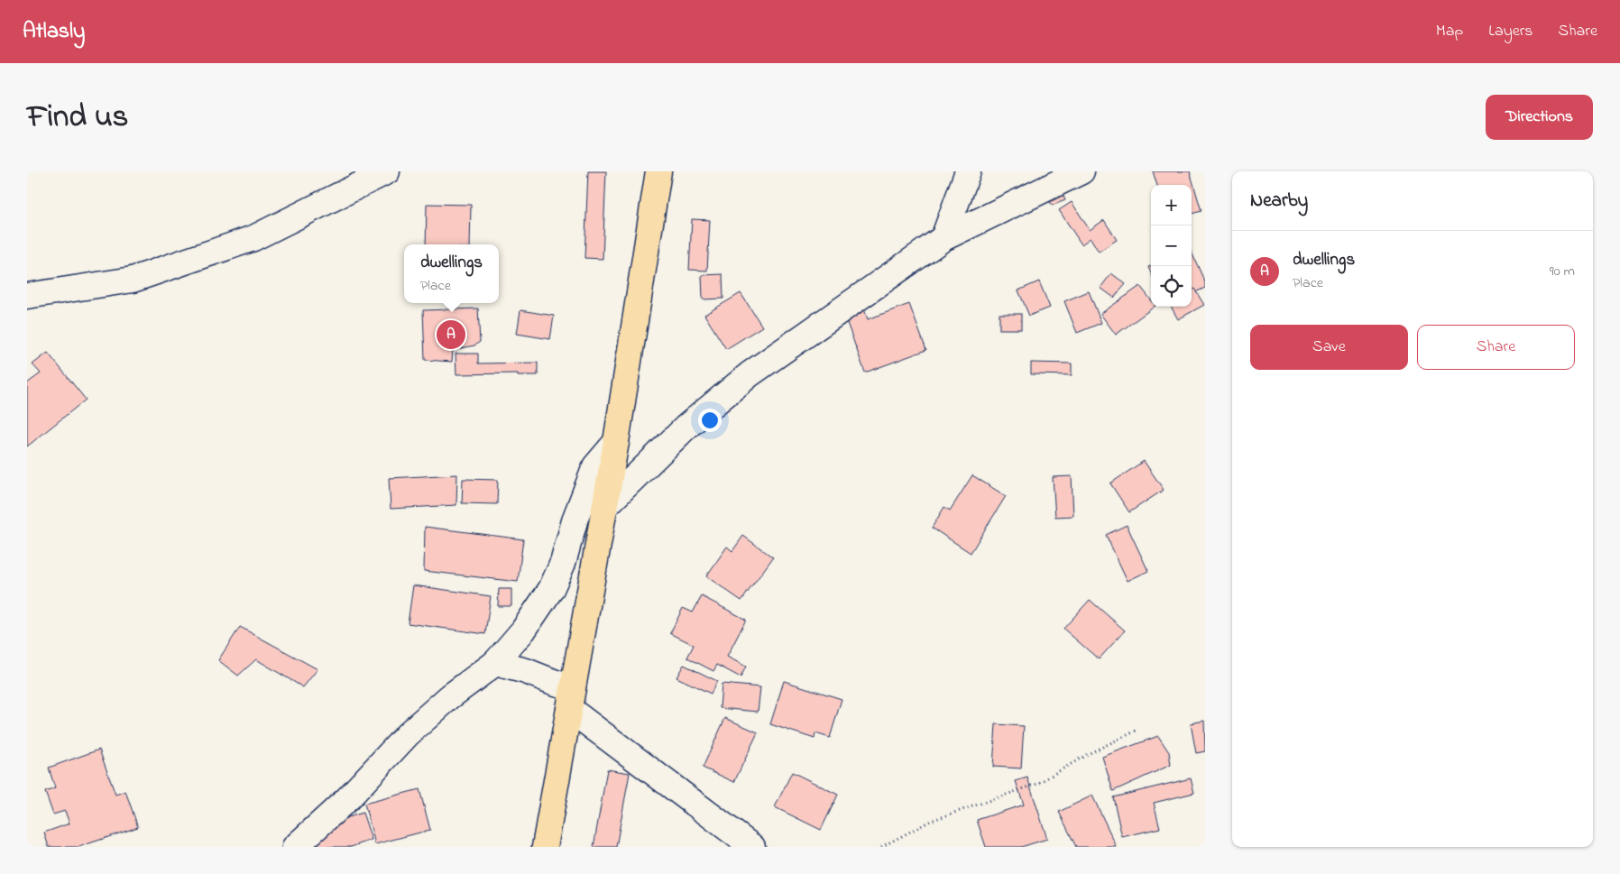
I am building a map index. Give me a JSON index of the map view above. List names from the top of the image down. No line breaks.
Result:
{"page":{"header":"Atlasly","nav":["Map","Layers","Share"],"title":"Find us","buttons":["Directions",["Save","Share"]],"heading":"Nearby","map_buttons":["+","−"],"list":[{"mark":"A","name":"dwellings","note":"Place","value":"90 m"}],"popup":["dwellings","Place"],"pins":"A"}}
